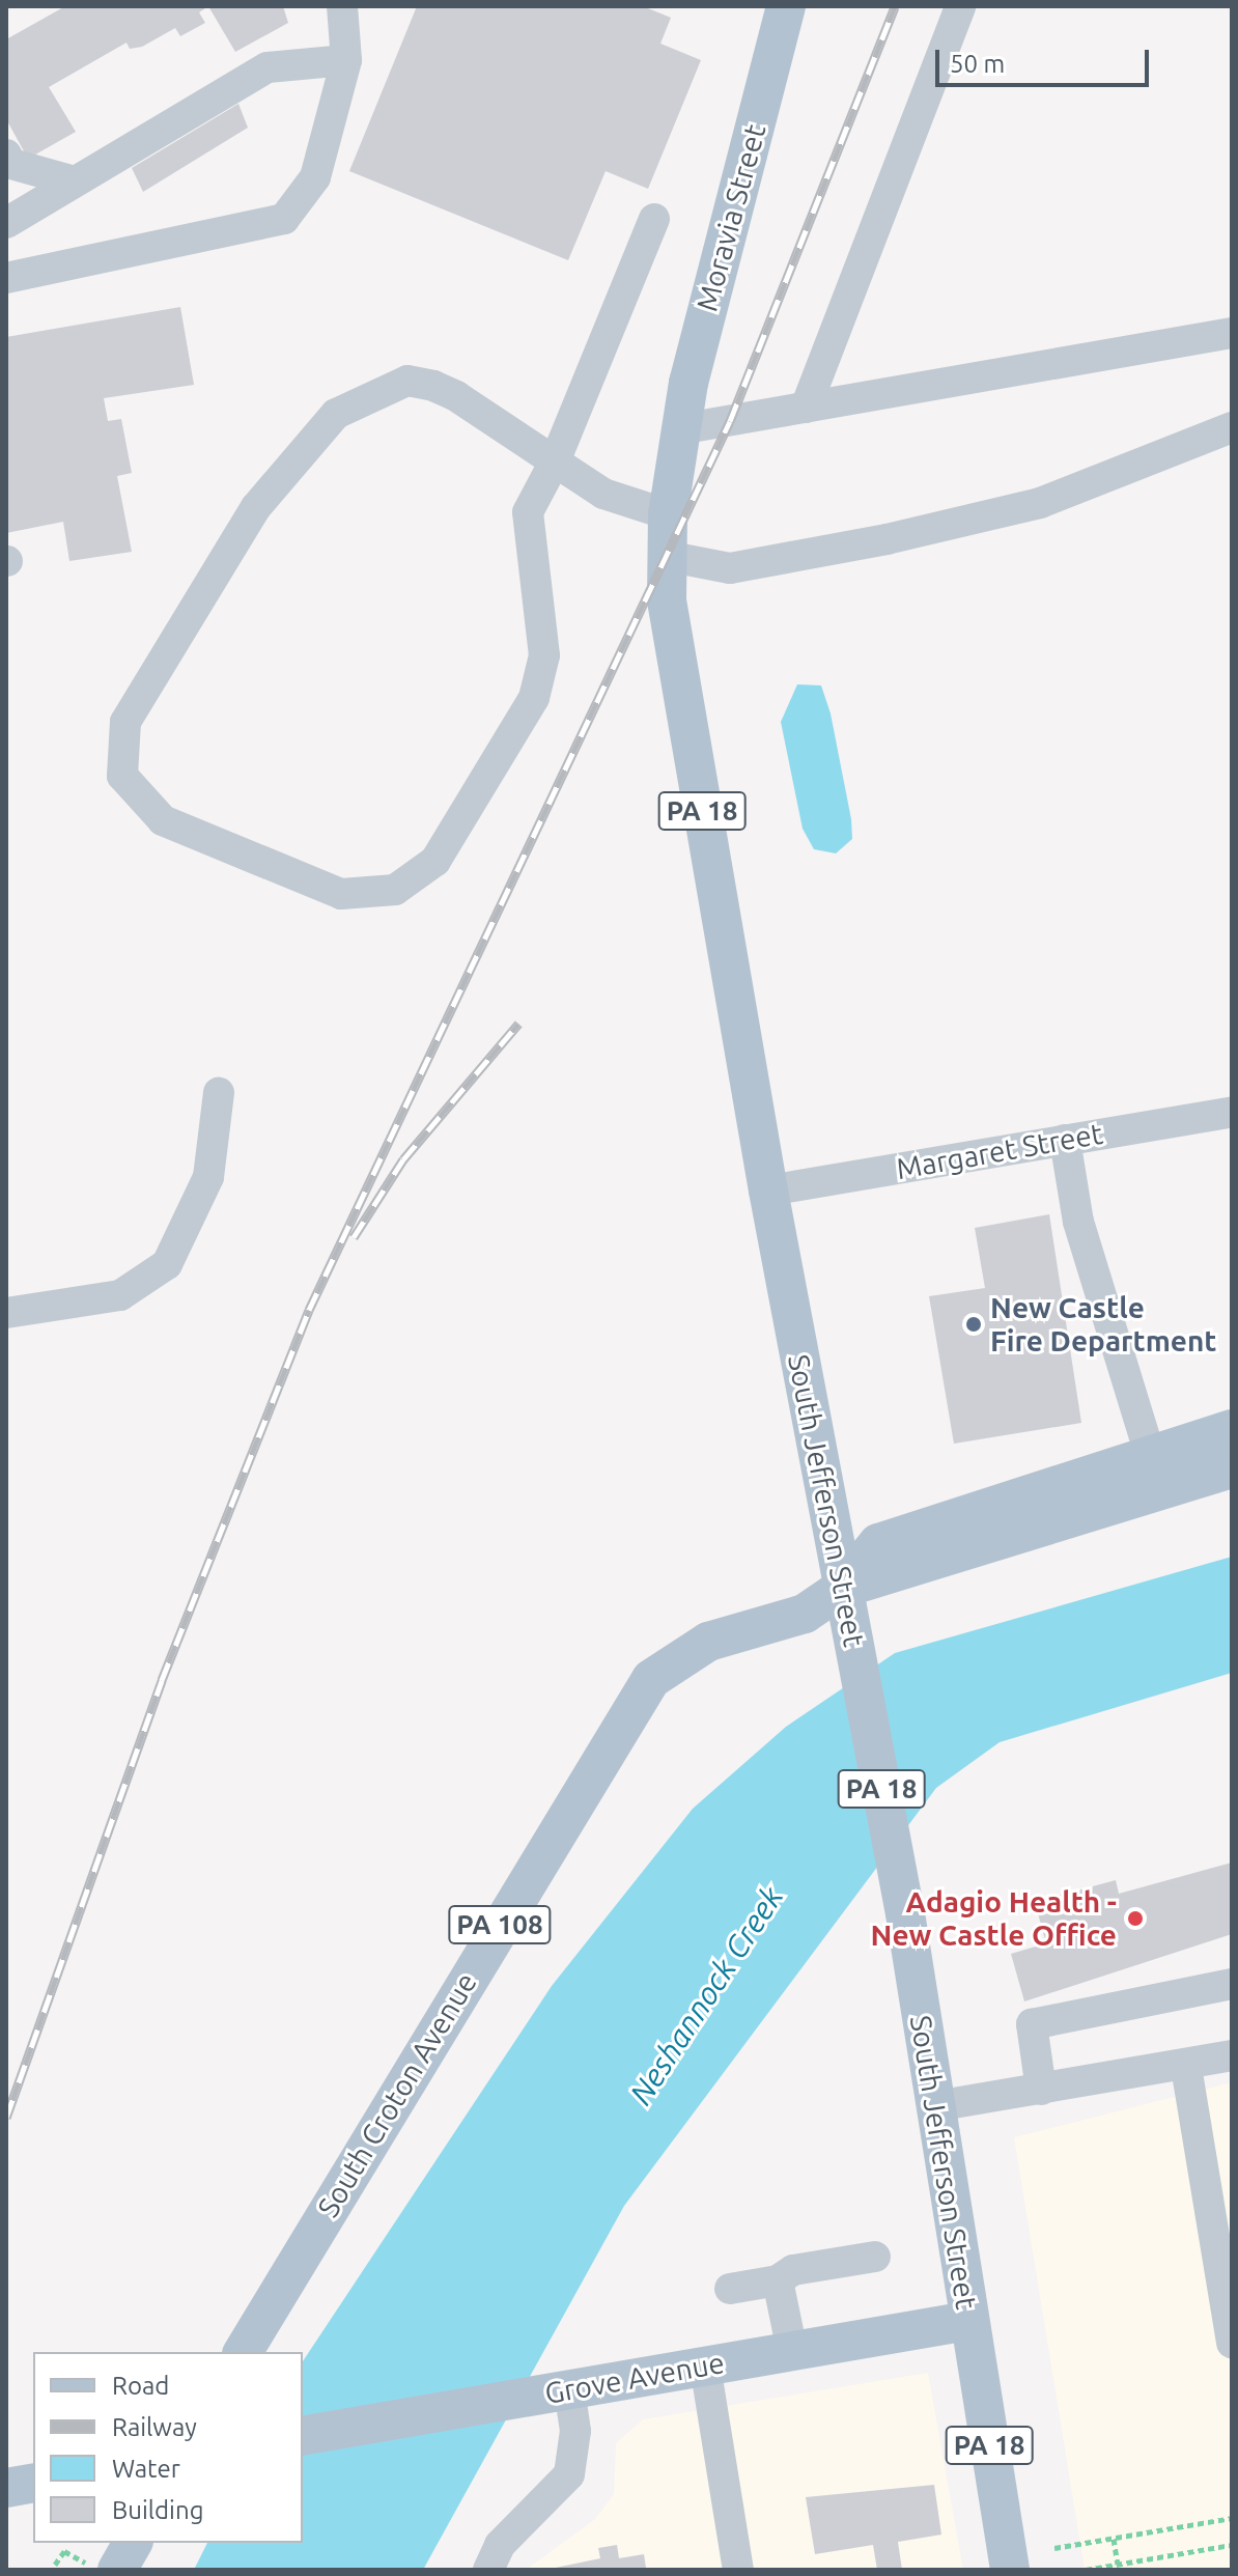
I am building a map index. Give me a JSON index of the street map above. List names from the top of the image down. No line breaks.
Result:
{"streets":{"main road":["Moravia Street","PA 18","South Jefferson Street","PA 108","South Croton Avenue","Grove Avenue"],"street":["Margaret Street"]},"crossings":[["Moravia Street","South Jefferson Street"],["Margaret Street","South Jefferson Street"],["South Jefferson Street","South Croton Avenue"],["South Jefferson Street","Grove Avenue"]],"water":["Neshannock Creek"],"places":["New Castle Fire Department","Adagio Health - New Castle Office"],"legend":["Road","Railway","Water","Building"],"scale_bar":"50 m"}
